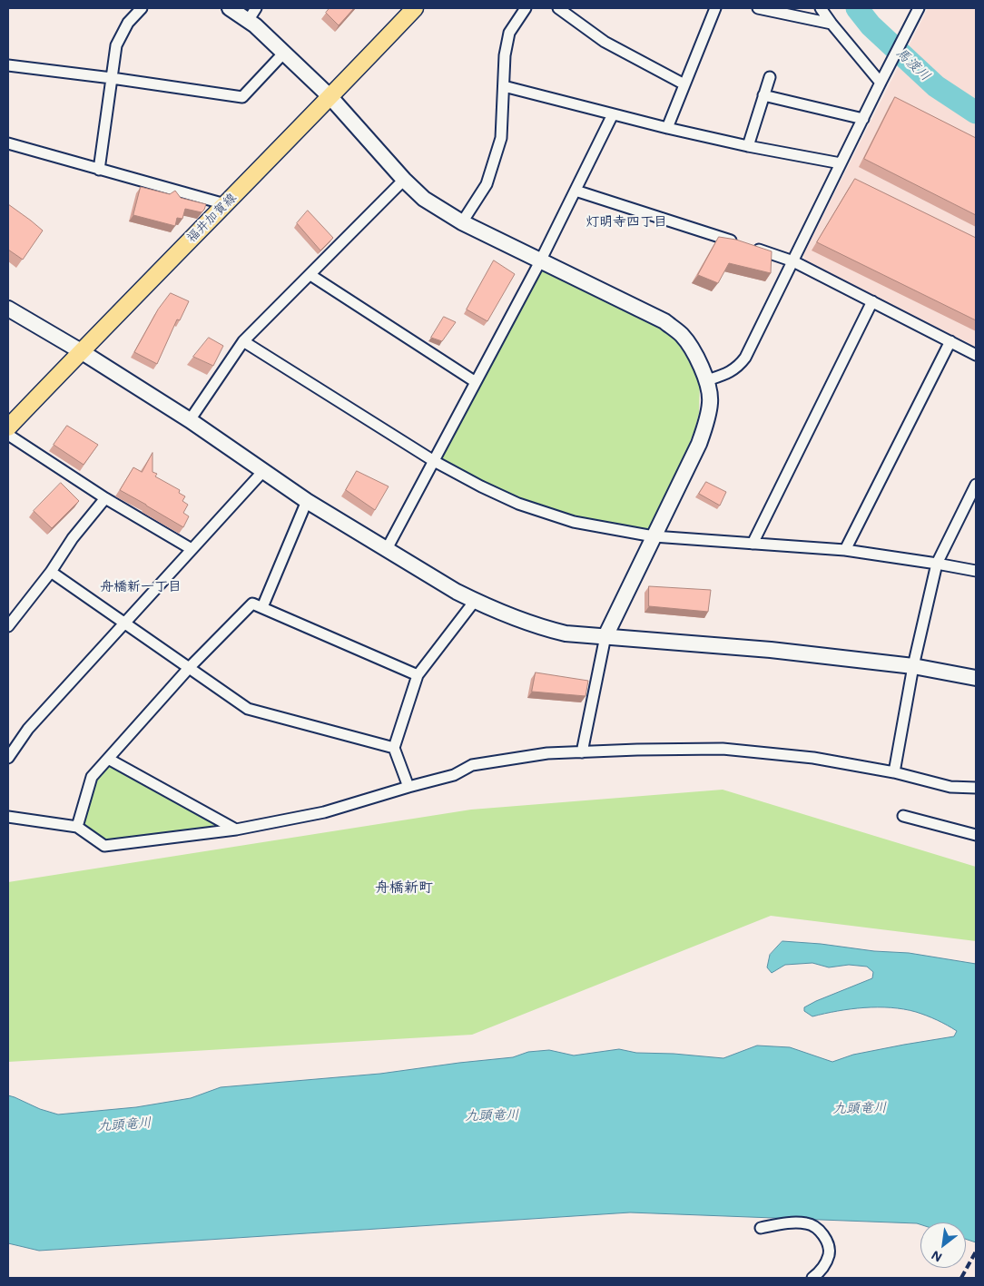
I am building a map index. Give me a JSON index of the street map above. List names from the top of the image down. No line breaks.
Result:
{"streets":{"main road":["福井加賀線"]},"districts":["灯明寺四丁目","舟橋新一丁目","舟橋新町"],"water":["馬渡川","九頭竜川"],"north":"bottom left"}
